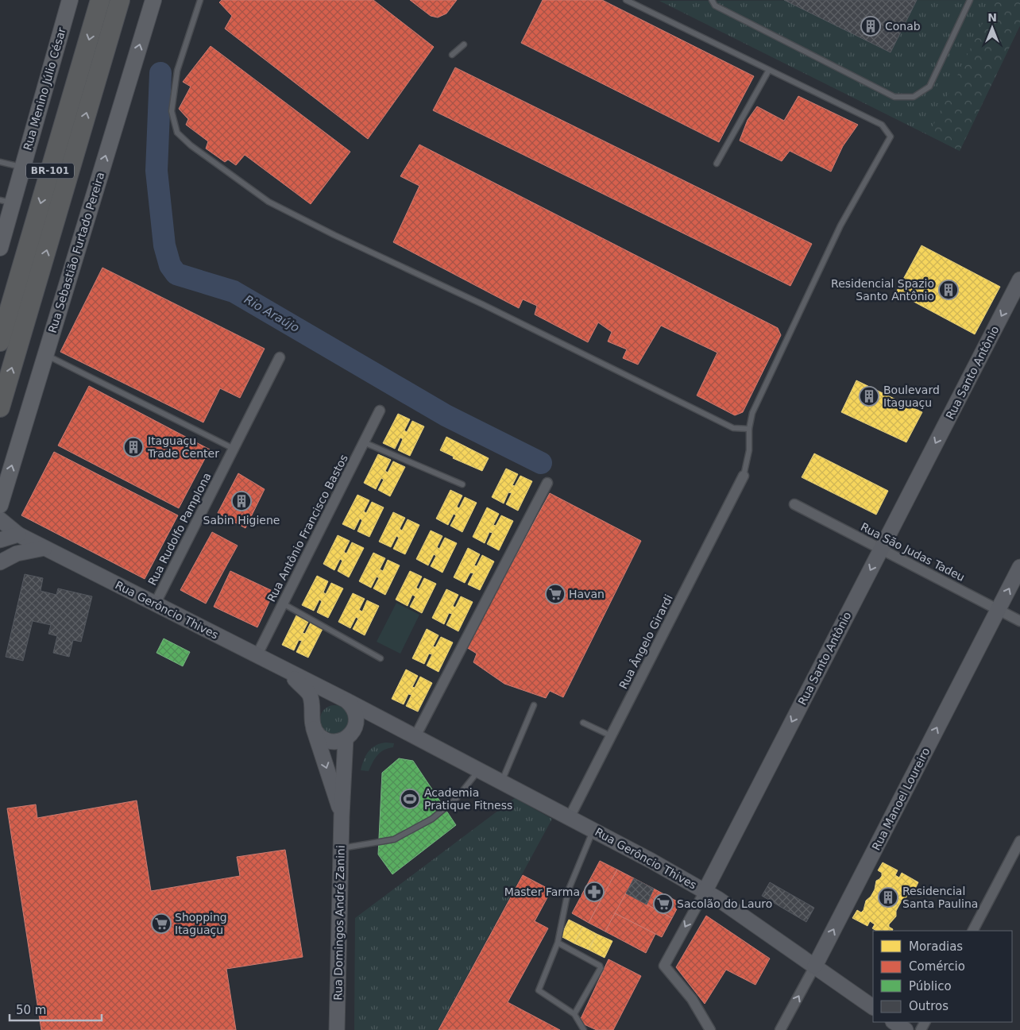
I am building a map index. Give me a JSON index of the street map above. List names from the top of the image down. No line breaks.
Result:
{"streets":{"highway":["BR-101"],"main road":["Rua Menino Júlio César","Rua Sebastião Furtado Pereira","Rua Santo Antônio","Rua Gerôncio Thives","Rua Manoel Loureiro","Rua Domingos André Zanini"],"street":["Rua Antônio Francisco Bastos","Rua Rudolfo Pamplona","Rua São Judas Tadeu","Rua Ângelo Girardi"]},"crossings":[["Rua Santo Antônio","Rua São Judas Tadeu"],["Rua Santo Antônio","Rua Gerôncio Thives"],["Rua Antônio Francisco Bastos","Rua Gerôncio Thives"],["Rua Rudolfo Pamplona","Rua Gerôncio Thives"],["Rua São Judas Tadeu","Rua Manoel Loureiro"],["Rua Gerôncio Thives","Rua Ângelo Girardi"],["Rua Gerôncio Thives","Rua Manoel Loureiro"],["Rua Gerôncio Thives","Rua Domingos André Zanini"]],"one_way":["Rua Sebastião Furtado Pereira","Rua Santo Antônio","Rua Manoel Loureiro"],"water":["Rio Araújo"],"places":{"building":["Conab","Residencial Spazio Santo Antônio","Boulevard Itaguaçu","Itaguaçu Trade Center","Sabin Higiene","Residencial Santa Paulina"],"supermarket":["Havan","Sacolão do Lauro","Shopping Itaguaçu"],"sports":["Academia Pratique Fitness"],"pharmacy":["Master Farma"]},"legend":["Moradias","Comércio","Público","Outros"],"scale_bar":"50 m","north":"top"}
